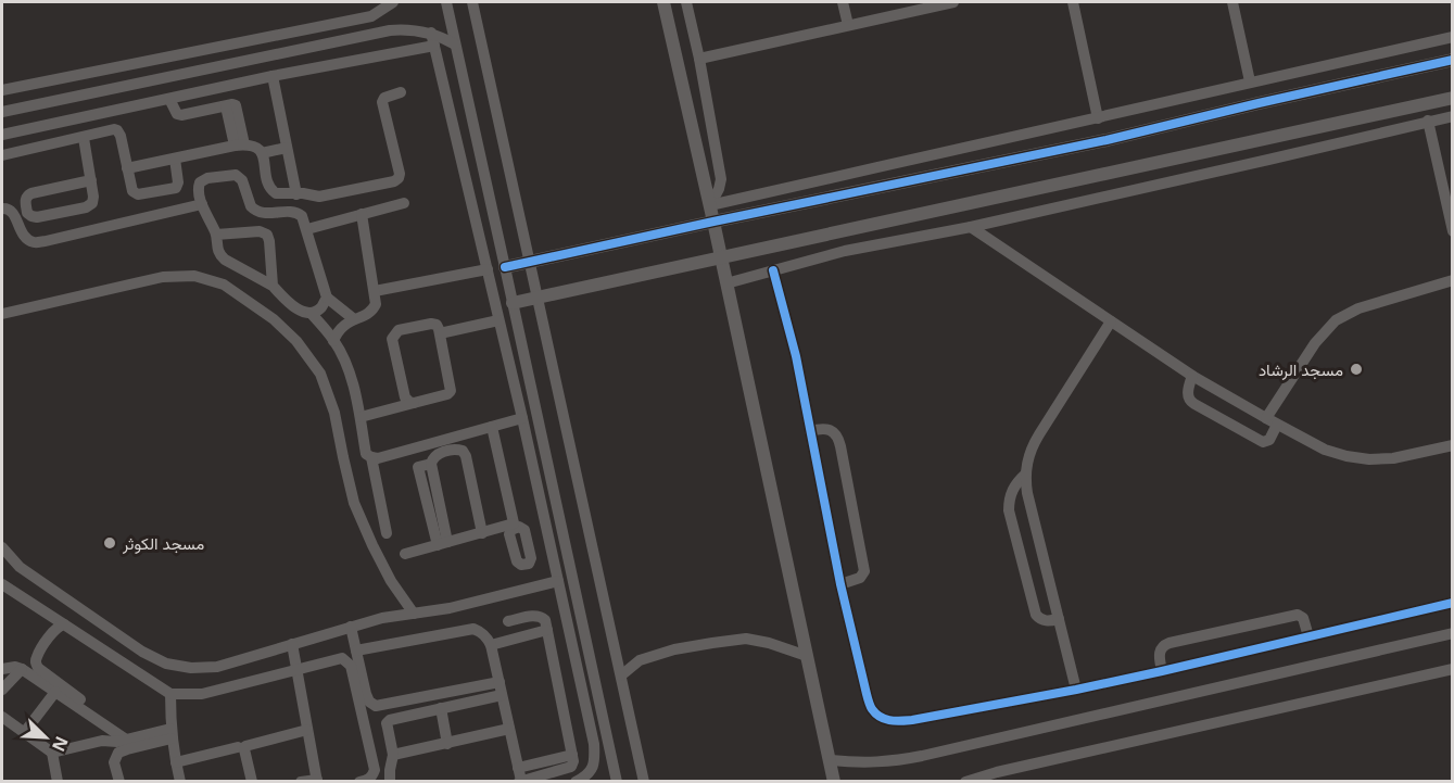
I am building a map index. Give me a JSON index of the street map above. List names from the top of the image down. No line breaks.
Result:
{"places":["مسجد الرشاد","مسجد الكوثر"],"north":"bottom right"}
